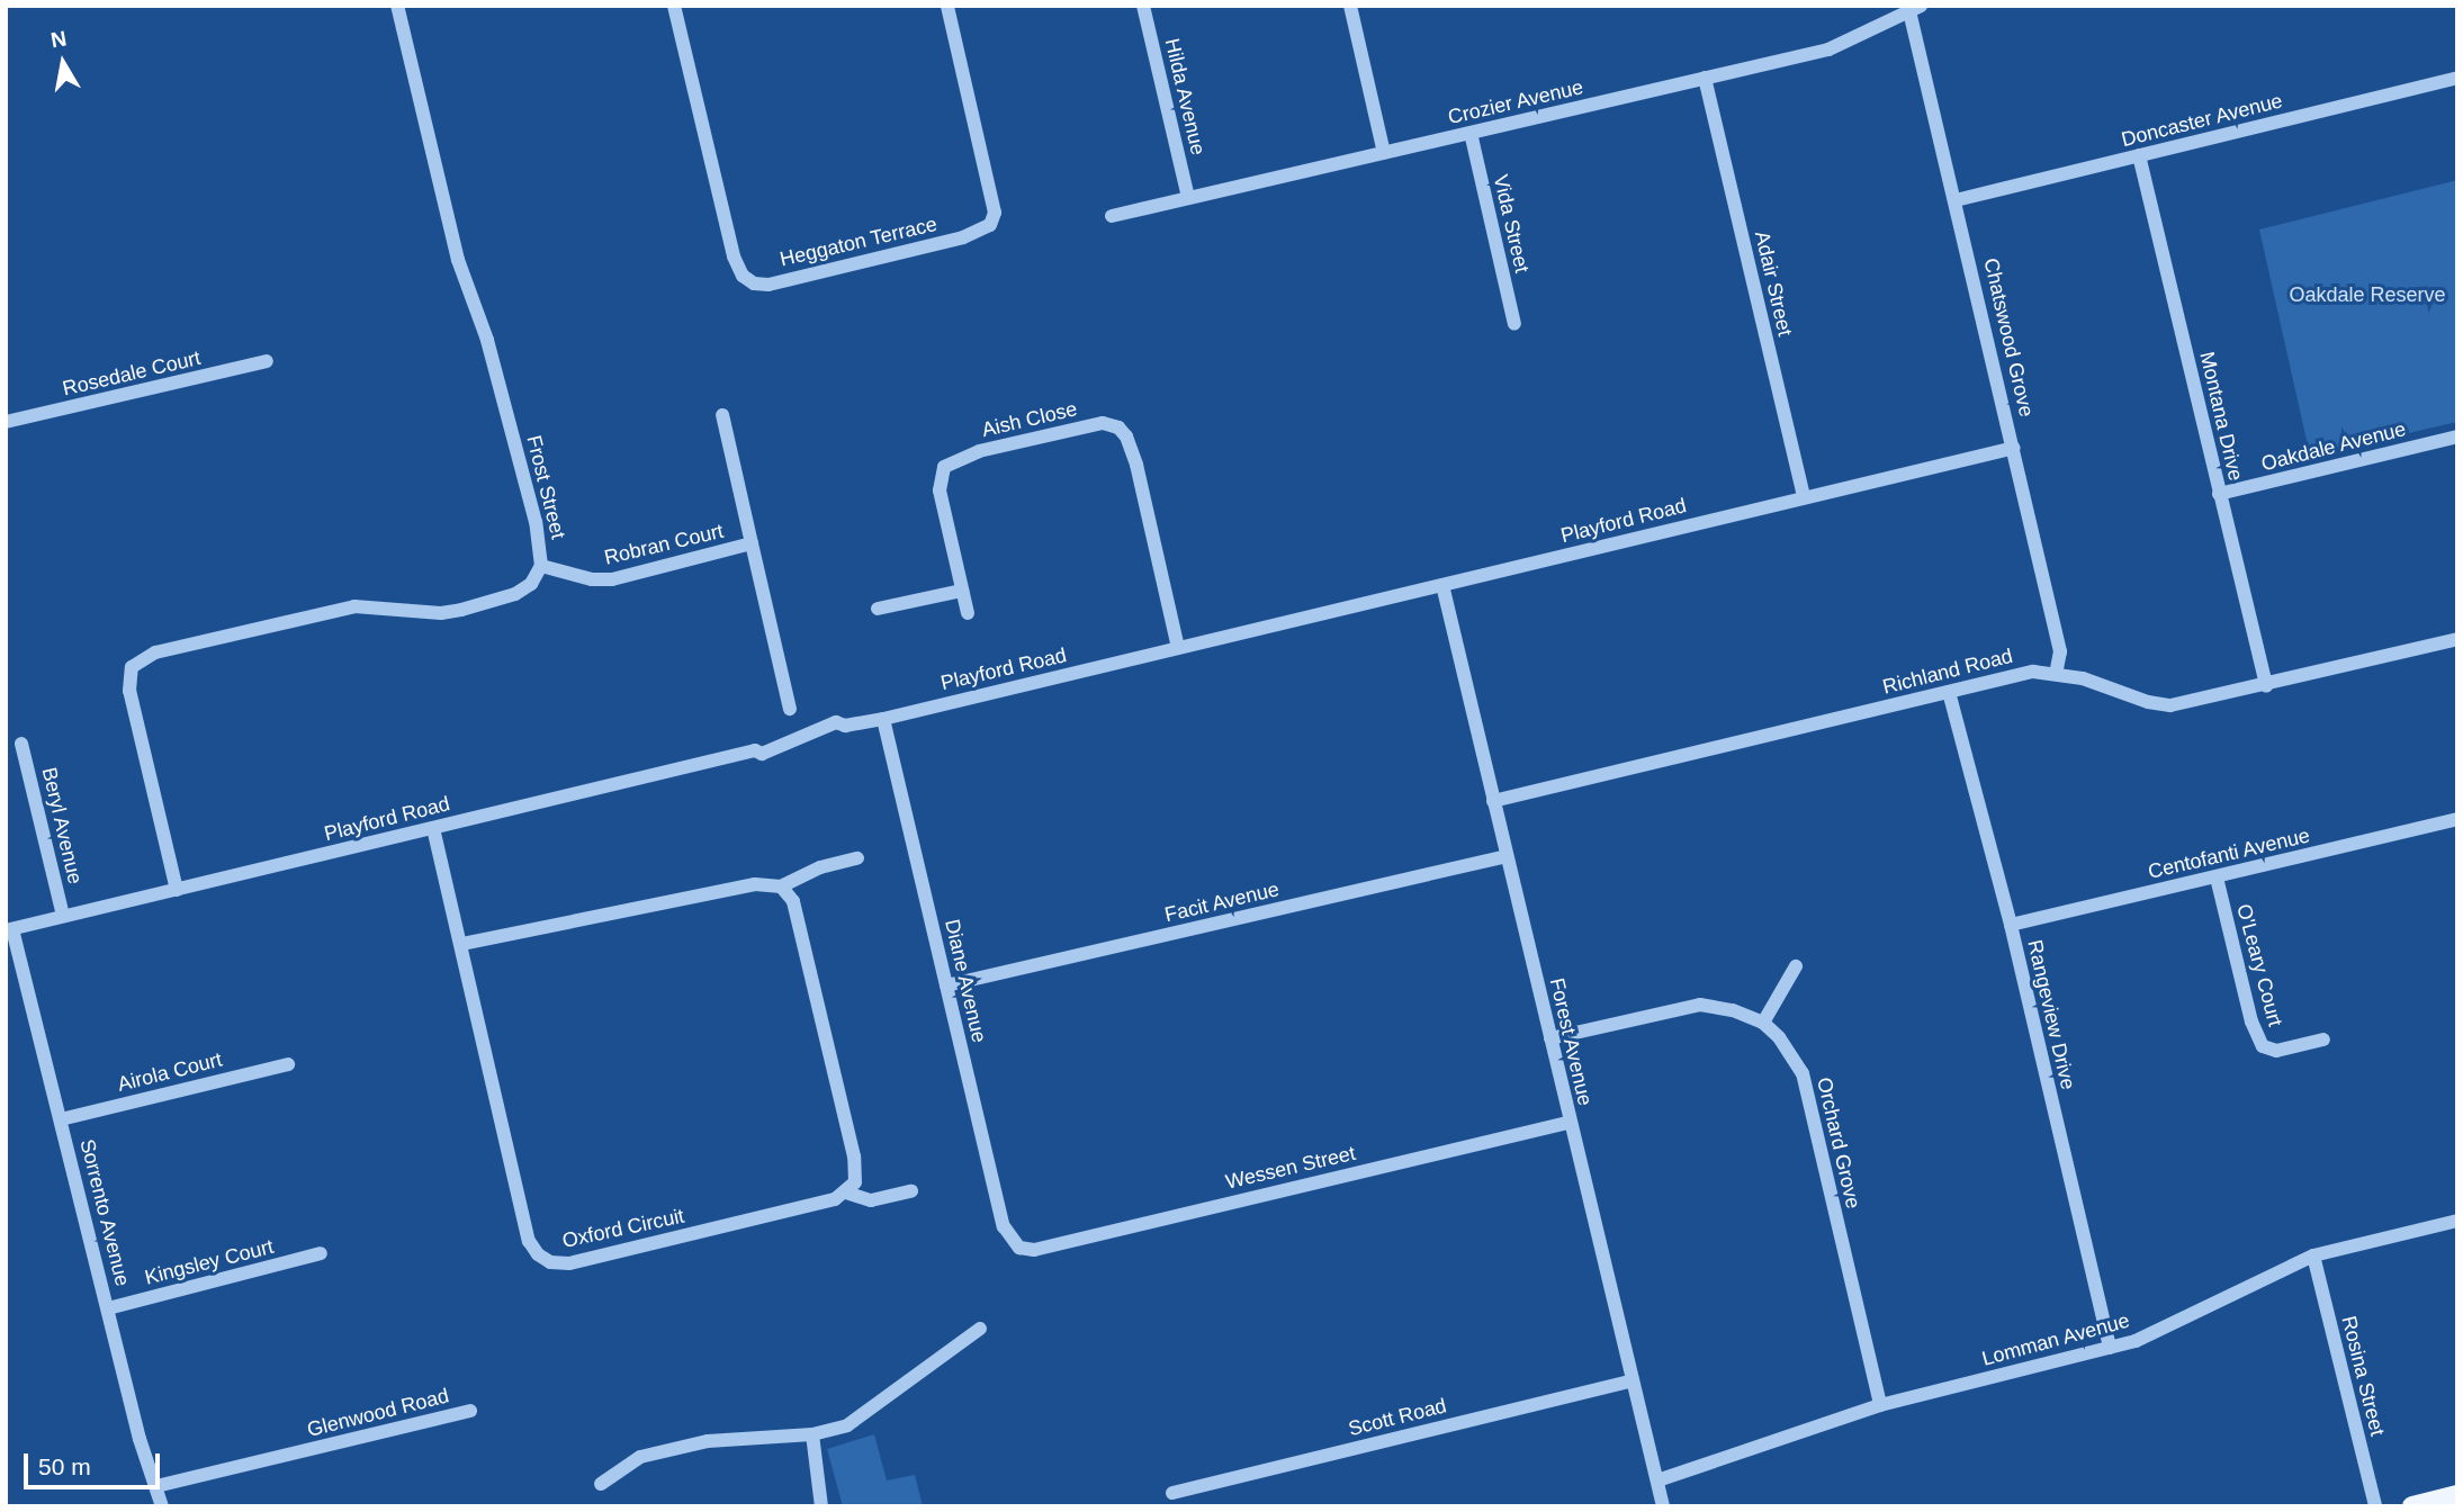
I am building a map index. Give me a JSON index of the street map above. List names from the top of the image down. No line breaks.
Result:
{"streets":{"street":["Hilda Avenue","Crozier Avenue","Doncaster Avenue","Vida Street","Heggaton Terrace","Adair Street","Chatswood Grove","Rosedale Court","Montana Drive","Aish Close","Oakdale Avenue","Frost Street","Playford Road","Robran Court","Richland Road","Beryl Avenue","Centofanti Avenue","Facit Avenue","O'Leary Court","Diane Avenue","Rangeview Drive","Forest Avenue","Airola Court","Orchard Grove","Wessen Street","Sorrento Avenue","Oxford Circuit","Kingsley Court","Lomman Avenue","Rosina Street","Glenwood Road","Scott Road"]},"crossings":[["Hilda Avenue","Crozier Avenue"],["Crozier Avenue","Vida Street"],["Crozier Avenue","Adair Street"],["Crozier Avenue","Chatswood Grove"],["Doncaster Avenue","Chatswood Grove"],["Doncaster Avenue","Montana Drive"],["Adair Street","Playford Road"],["Chatswood Grove","Playford Road"],["Chatswood Grove","Richland Road"],["Montana Drive","Oakdale Avenue"],["Montana Drive","Richland Road"],["Aish Close","Playford Road"],["Frost Street","Playford Road"],["Frost Street","Robran Court"],["Playford Road","Beryl Avenue"],["Playford Road","Diane Avenue"],["Playford Road","Forest Avenue"],["Playford Road","Sorrento Avenue"],["Playford Road","Oxford Circuit"],["Richland Road","Rangeview Drive"],["Richland Road","Forest Avenue"],["Centofanti Avenue","O'Leary Court"],["Centofanti Avenue","Rangeview Drive"],["Facit Avenue","Diane Avenue"],["Facit Avenue","Forest Avenue"],["Diane Avenue","Wessen Street"],["Rangeview Drive","Lomman Avenue"],["Forest Avenue","Orchard Grove"],["Forest Avenue","Wessen Street"],["Forest Avenue","Lomman Avenue"],["Forest Avenue","Scott Road"],["Airola Court","Sorrento Avenue"],["Orchard Grove","Lomman Avenue"],["Sorrento Avenue","Kingsley Court"],["Sorrento Avenue","Glenwood Road"],["Lomman Avenue","Rosina Street"]],"parks":["Oakdale Reserve"],"scale_bar":"50 m","north":"top"}
